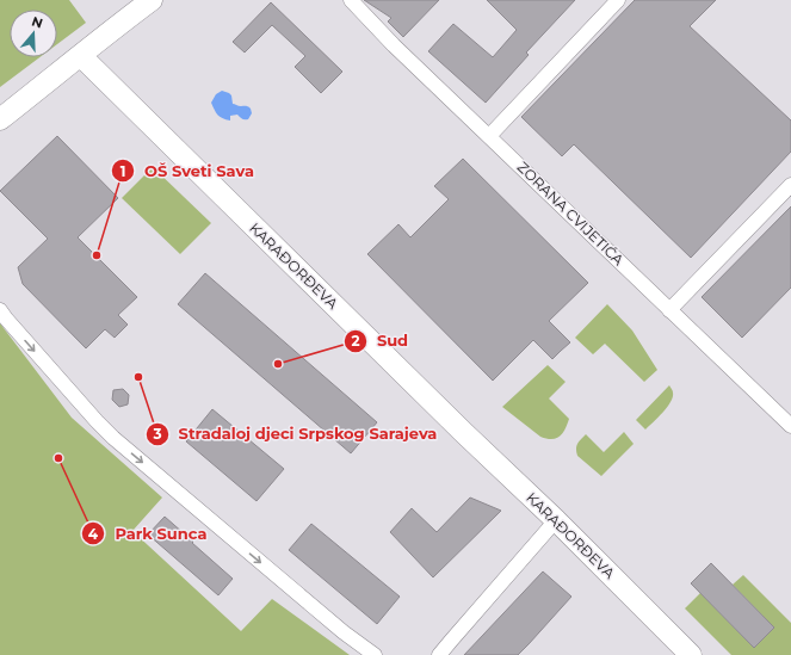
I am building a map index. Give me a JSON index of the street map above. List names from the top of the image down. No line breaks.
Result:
{"streets":{"street":["ZORANA CVIJETIĆA","KARAĐORĐEVA"]},"places":["OŠ Sveti Sava","Sud","Stradaloj djeci Srpskog Sarajeva","Park Sunca"],"north":"top"}
